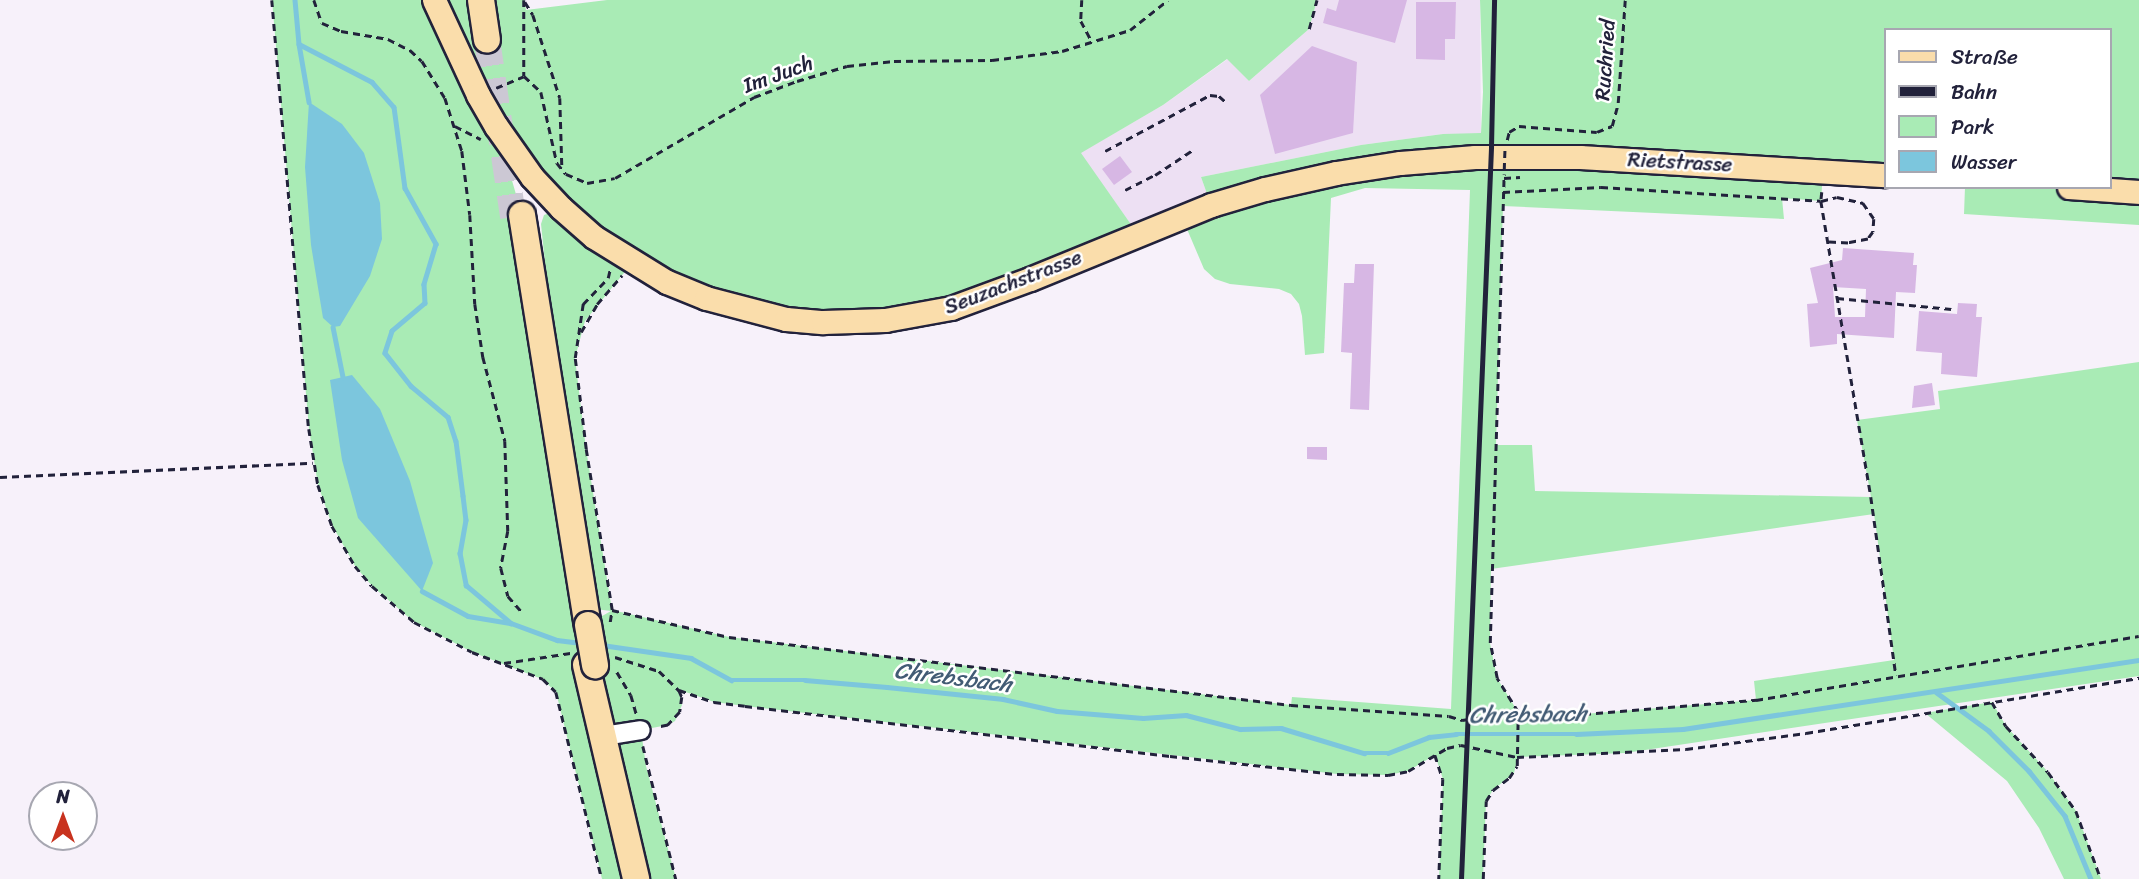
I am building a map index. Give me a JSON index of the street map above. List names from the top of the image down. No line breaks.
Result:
{"streets":{"main road":["Rietstrasse","Seuzachstrasse"],"path":["Ruchried","Im Juch"]},"crossings":[["Rietstrasse","Seuzachstrasse"]],"water":["Chrebsbach"],"legend":["Straße","Bahn","Park","Wasser"],"north":"top"}
